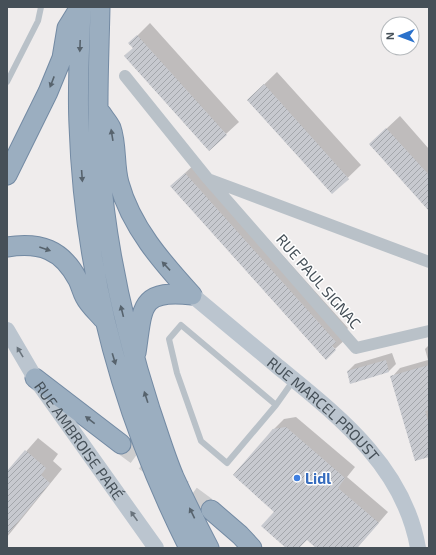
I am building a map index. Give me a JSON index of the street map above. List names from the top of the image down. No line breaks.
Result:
{"streets":{"main road":["RUE MARCEL PROUST","RUE AMBROISE PARÉ"],"street":["RUE PAUL SIGNAC"]},"one_way":["RUE AMBROISE PARÉ"],"places":["Lidl"],"north":"left"}
